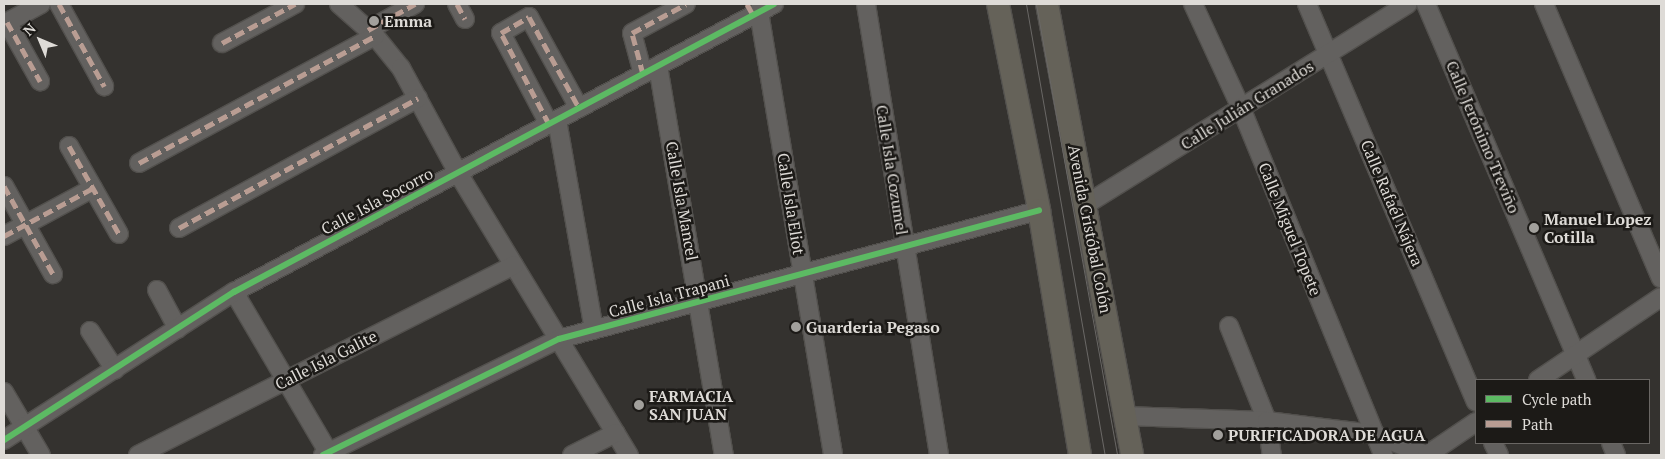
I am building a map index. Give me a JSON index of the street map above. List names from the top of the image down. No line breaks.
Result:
{"streets":{"main road":["Avenida Cristóbal Colón"],"street":["Calle Julián Granados","Calle Jerónimo Treviño","Calle Isla Cozumel","Calle Isla Socorro","Calle Isla Mancel","Calle Rafaél Nájera","Calle Isla Eliot","Calle Miguel Topete","Calle Isla Trapani","Calle Isla Galite"]},"crossings":[["Calle Julián Granados","Calle Rafaél Nájera"],["Calle Julián Granados","Avenida Cristóbal Colón"],["Calle Julián Granados","Calle Miguel Topete"],["Calle Isla Cozumel","Calle Isla Trapani"],["Calle Isla Socorro","Calle Isla Mancel"],["Calle Isla Socorro","Calle Isla Eliot"],["Calle Isla Mancel","Calle Isla Trapani"],["Calle Isla Eliot","Calle Isla Trapani"]],"places":["Emma","Manuel Lopez Cotilla","Guarderia Pegaso","FARMACIA SAN JUAN","PURIFICADORA DE AGUA"],"legend":["Cycle path","Path"],"north":"top left"}
